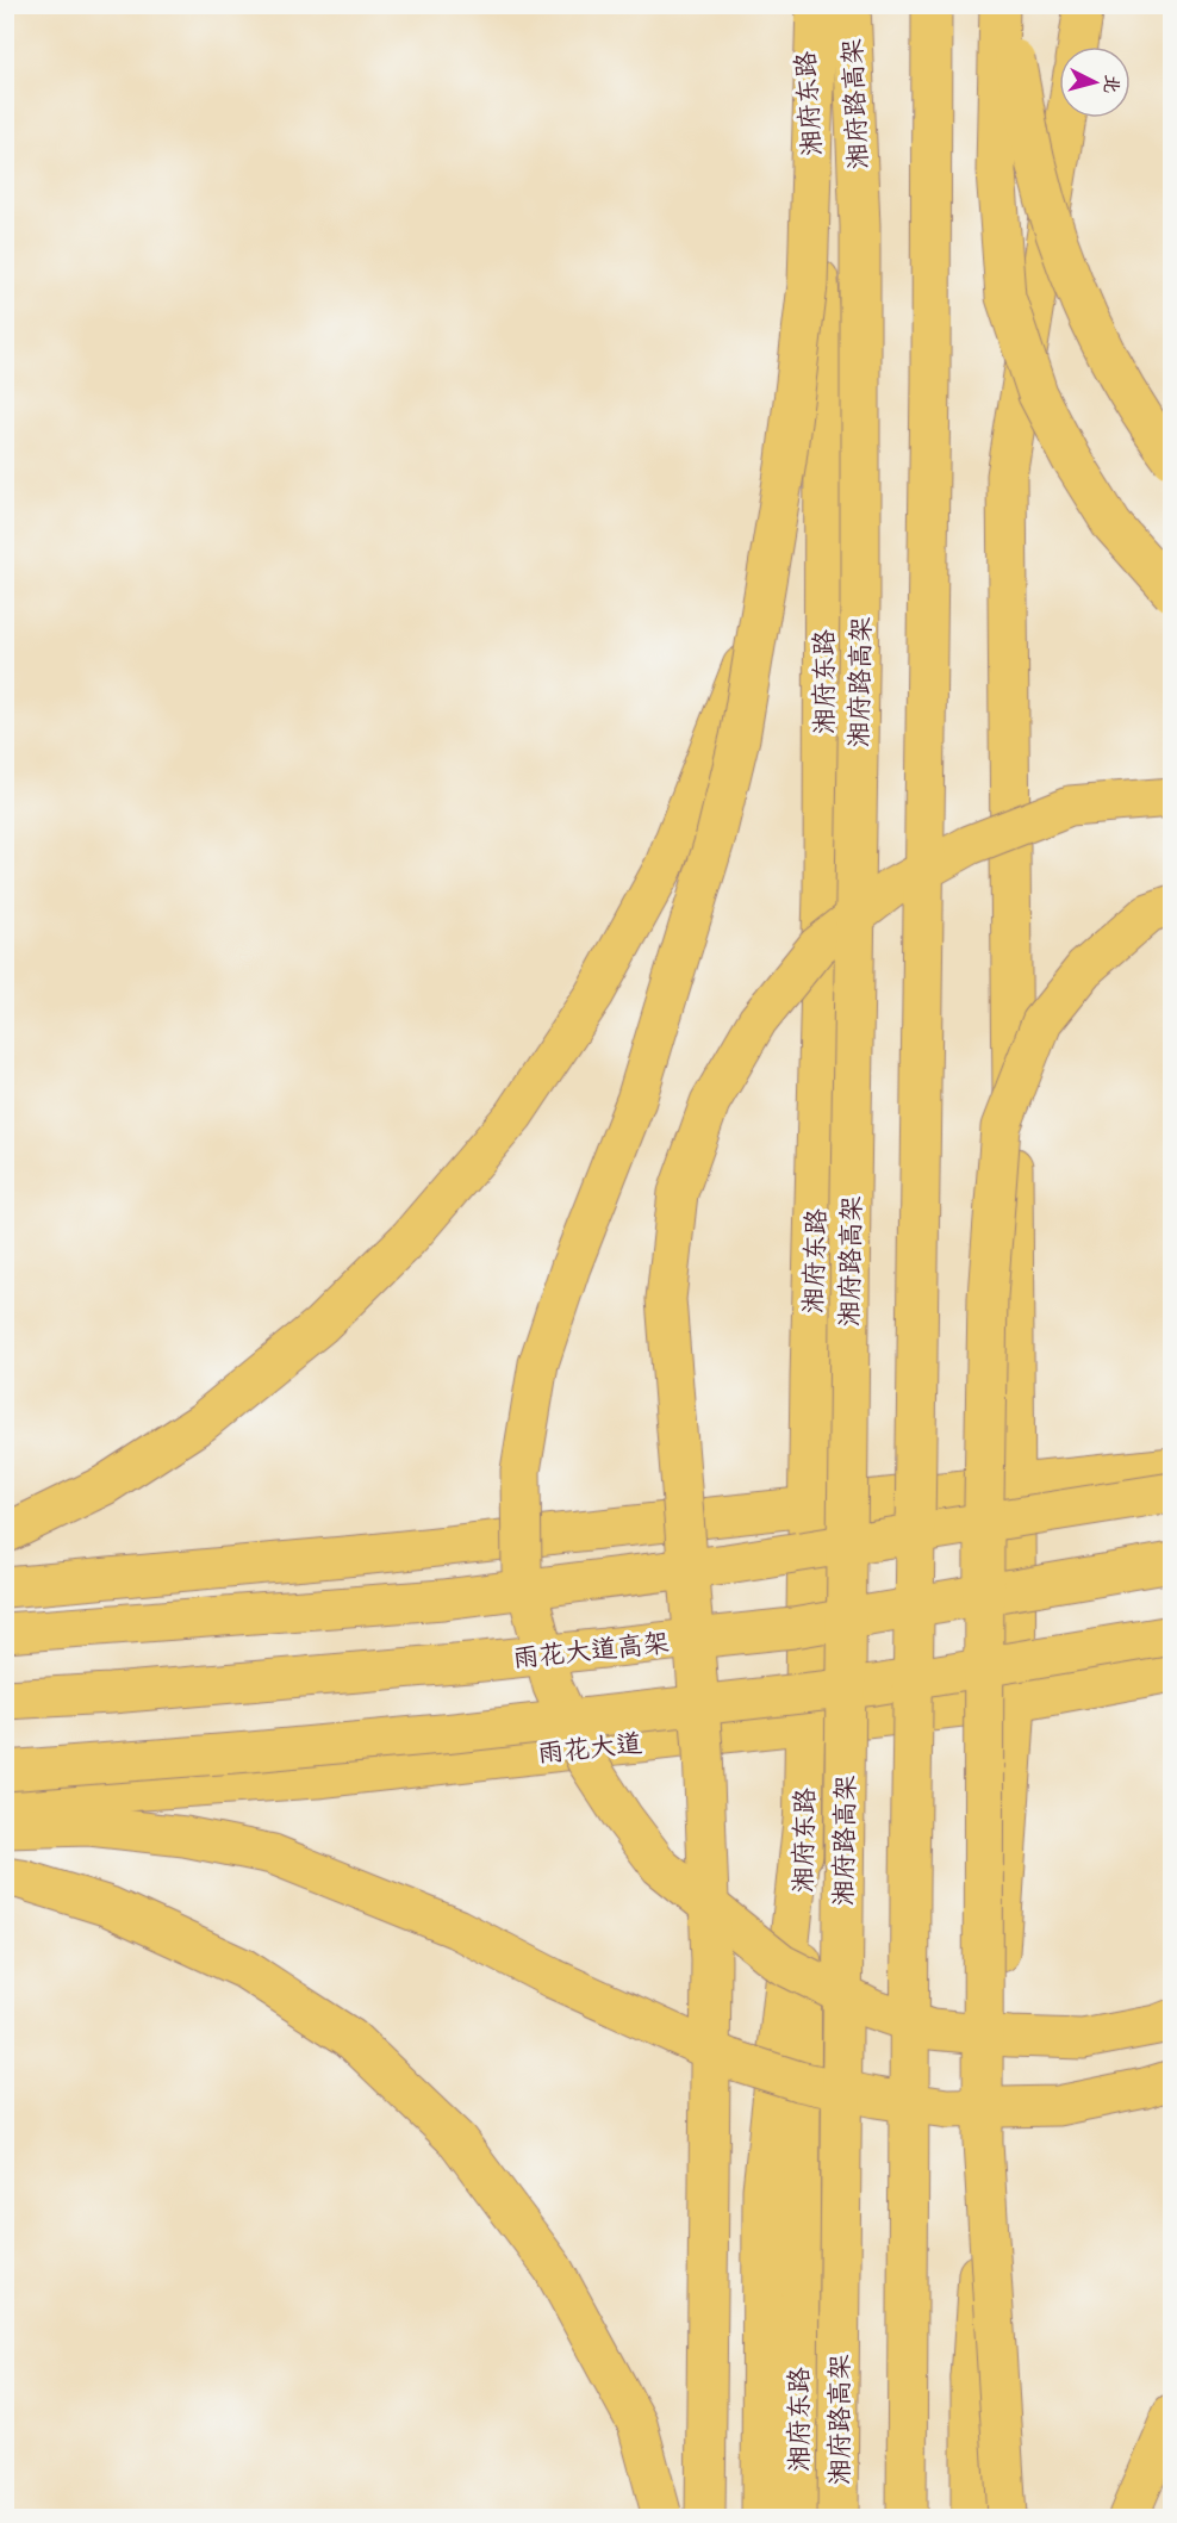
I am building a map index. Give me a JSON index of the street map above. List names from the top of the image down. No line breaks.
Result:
{"streets":{"main road":["湘府东路","湘府路高架","雨花大道高架","雨花大道"]},"crossings":[["湘府东路","雨花大道"]],"north":"right"}
